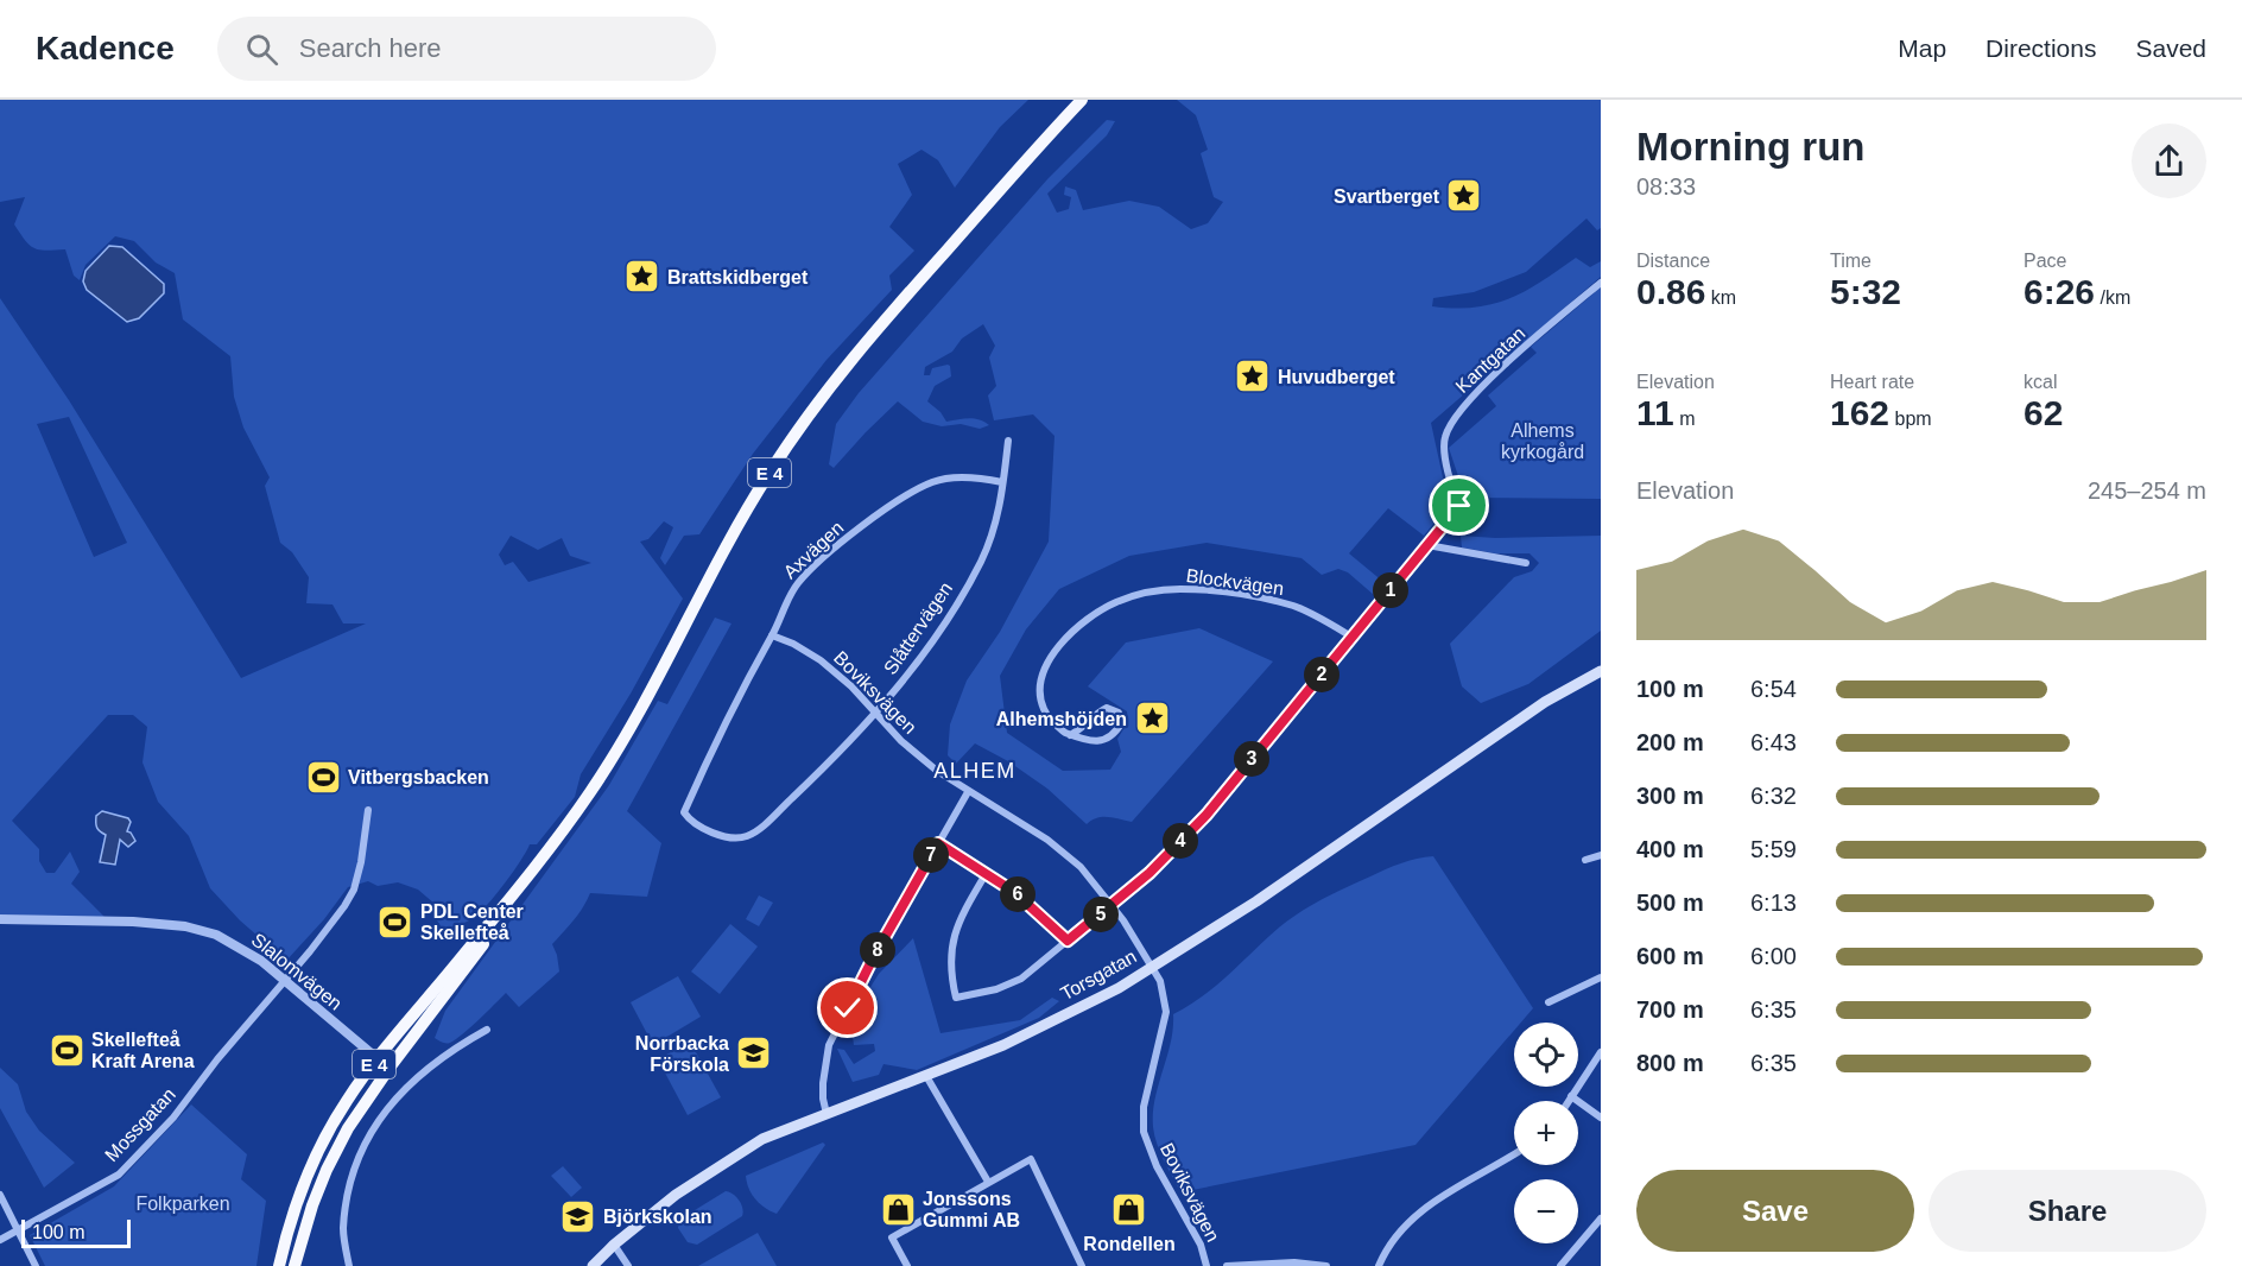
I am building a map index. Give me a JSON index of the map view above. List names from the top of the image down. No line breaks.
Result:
{"streets":{"highway":["E 4"],"main road":["Torsgatan"],"street":["Kantgatan","Axvägen","Blockvägen","Slåttervägen","Boviksvägen","Slalomvägen","Mossgatan"]},"crossings":[["Kantgatan","Blockvägen"],["Kantgatan","Boviksvägen"],["E 4","Slalomvägen"],["Axvägen","Slåttervägen"],["Axvägen","Boviksvägen"],["Slåttervägen","Boviksvägen"],["Boviksvägen","Torsgatan"],["Slalomvägen","Mossgatan"]],"districts":["ALHEM"],"parks":["Alhems kyrkogård","Folkparken"],"places":{"place":["Svartberget","Brattskidberget","Huvudberget","Alhemshöjden"],"sports":["Vitbergsbacken","PDL Center Skellefteå","Skellefteå Kraft Arena"],"school or university":["Norrbacka Förskola","Björkskolan"],"shop":["Jonssons Gummi AB","Rondellen"]},"scale_bar":"100 m","page":{"header":"Kadence","search":"Search here","nav":["Map","Directions","Saved"],"heading":["Morning run","08:33"],"stats":[["Distance","0.86 km"],["Time","5:32"],["Pace","6:26 /km"],["Elevation","11 m"],["Heart rate","162 bpm"],["kcal","62"]],"chart":["Elevation","245–254 m"],"pins":["1","2","3","4","7","6","5","8"],"list":[{"name":"100 m","note":"6:54"},{"name":"200 m","note":"6:43"},{"name":"300 m","note":"6:32"},{"name":"400 m","note":"5:59"},{"name":"500 m","note":"6:13"},{"name":"600 m","note":"6:00"},{"name":"700 m","note":"6:35"},{"name":"800 m","note":"6:35"}],"map_buttons":["+","−"],"buttons":["Save","Share"],"scale":"100 m"}}
